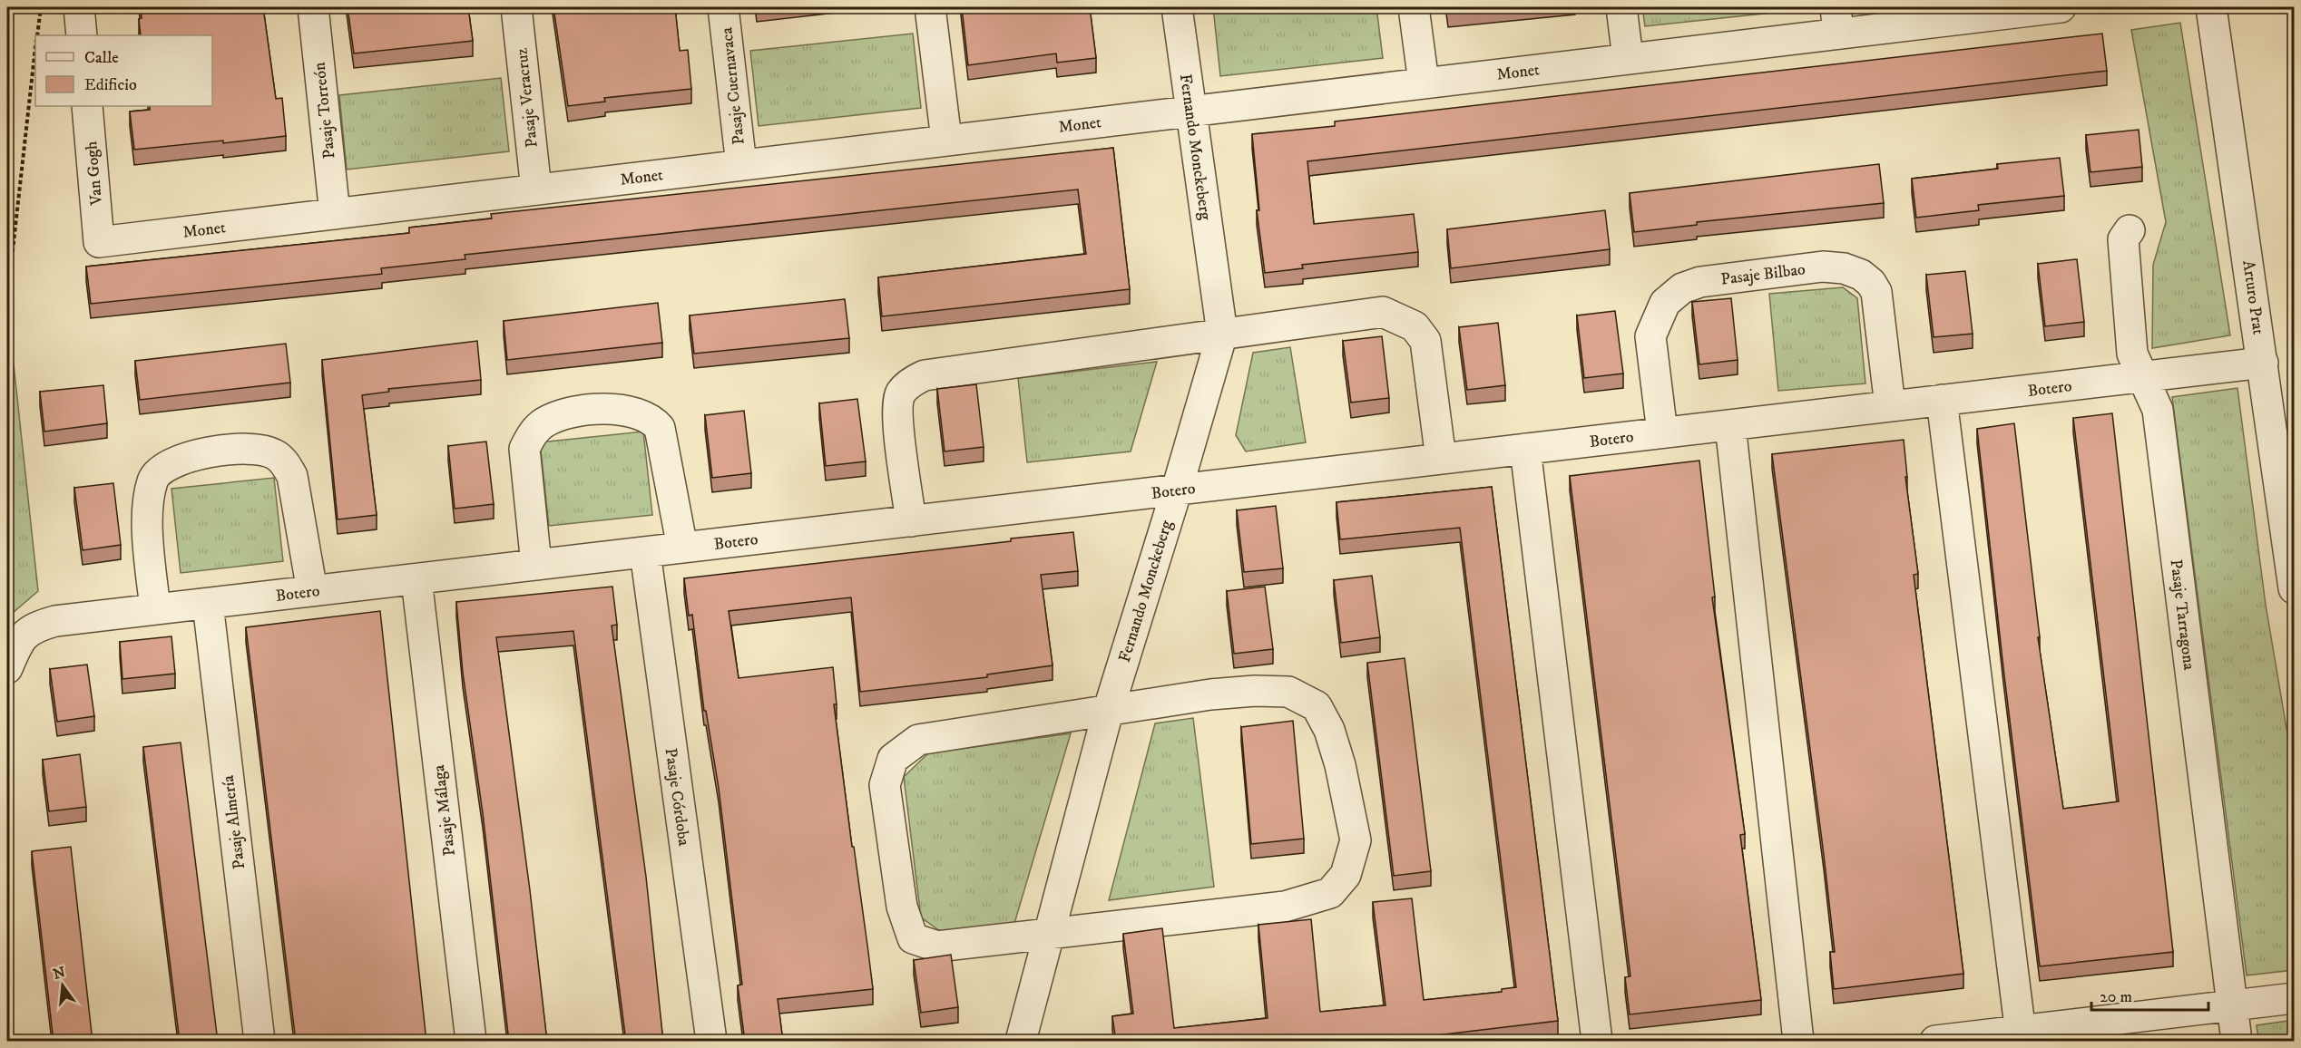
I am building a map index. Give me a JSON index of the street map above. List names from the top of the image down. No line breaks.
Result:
{"streets":{"street":["Monet","Pasaje Cuernavaca","Pasaje Veracruz","Pasaje Torreón","Fernando Monckeberg","Van Gogh","Pasaje Bilbao","Arturo Prat","Botero","Pasaje Tarragona","Pasaje Córdoba","Pasaje Málaga","Pasaje Almería"]},"crossings":[["Monet","Pasaje Cuernavaca"],["Monet","Pasaje Veracruz"],["Monet","Pasaje Torreón"],["Monet","Fernando Monckeberg"],["Monet","Van Gogh"],["Fernando Monckeberg","Botero"],["Pasaje Bilbao","Botero"],["Arturo Prat","Botero"],["Botero","Pasaje Tarragona"],["Botero","Pasaje Córdoba"],["Botero","Pasaje Málaga"],["Botero","Pasaje Almería"]],"legend":["Calle","Edificio"],"scale_bar":"20 m","north":"top"}
